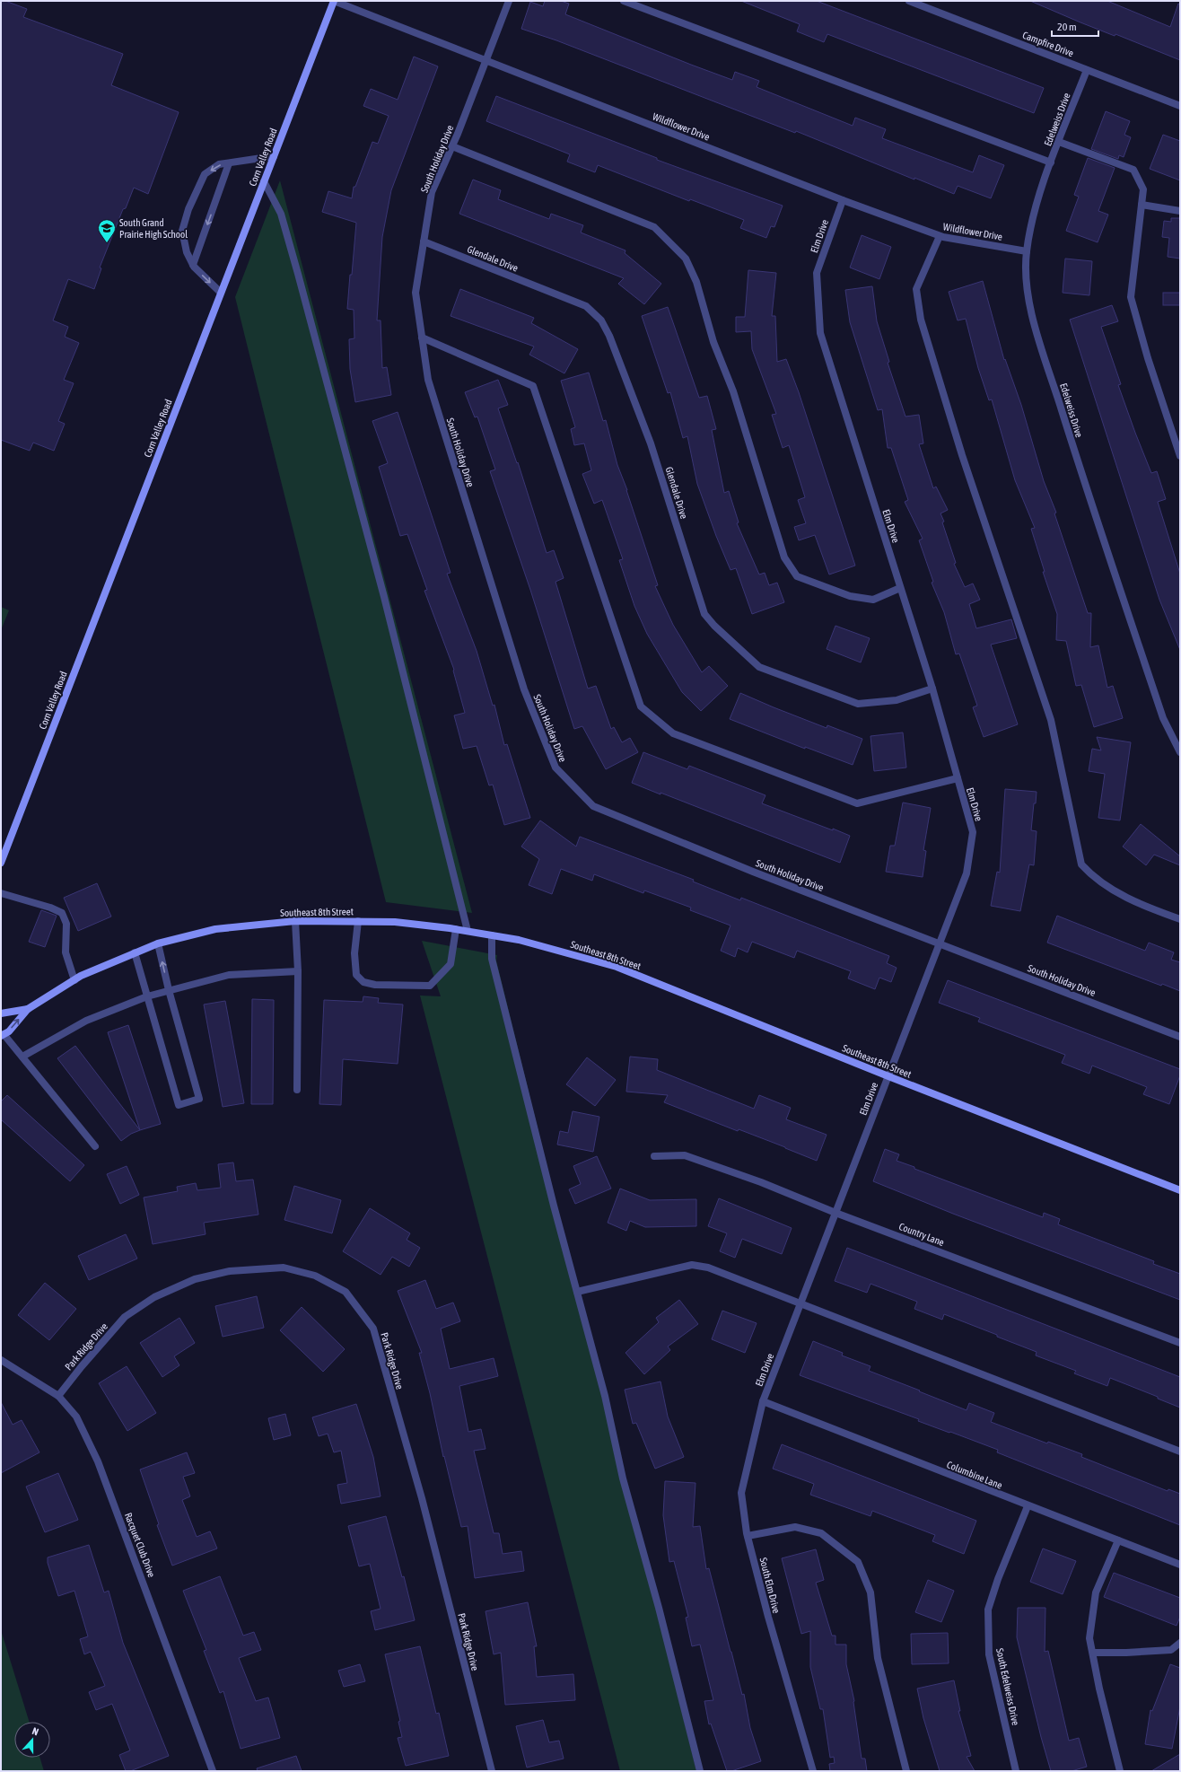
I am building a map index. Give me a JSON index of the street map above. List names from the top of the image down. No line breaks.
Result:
{"streets":{"street":["Campfire Drive","Edelweiss Drive","Wildflower Drive","Corn Valley Road","South Holiday Drive","Elm Drive","Glendale Drive","Southeast 8th Street","Country Lane","Park Ridge Drive","Columbine Lane","Racquet Club Drive","South Elm Drive","South Edelweiss Drive"]},"crossings":[["Campfire Drive","Edelweiss Drive"],["Edelweiss Drive","Wildflower Drive"],["Wildflower Drive","Corn Valley Road"],["Wildflower Drive","South Holiday Drive"],["Wildflower Drive","Elm Drive"],["South Holiday Drive","Elm Drive"],["South Holiday Drive","Glendale Drive"],["Elm Drive","Glendale Drive"],["Elm Drive","Southeast 8th Street"],["Elm Drive","Country Lane"],["Elm Drive","Columbine Lane"],["Elm Drive","South Elm Drive"],["Park Ridge Drive","Racquet Club Drive"],["Columbine Lane","South Elm Drive"],["Columbine Lane","South Edelweiss Drive"]],"places":{"school or university":["South Grand Prairie High School"]},"scale_bar":"20 m","north":"top"}
